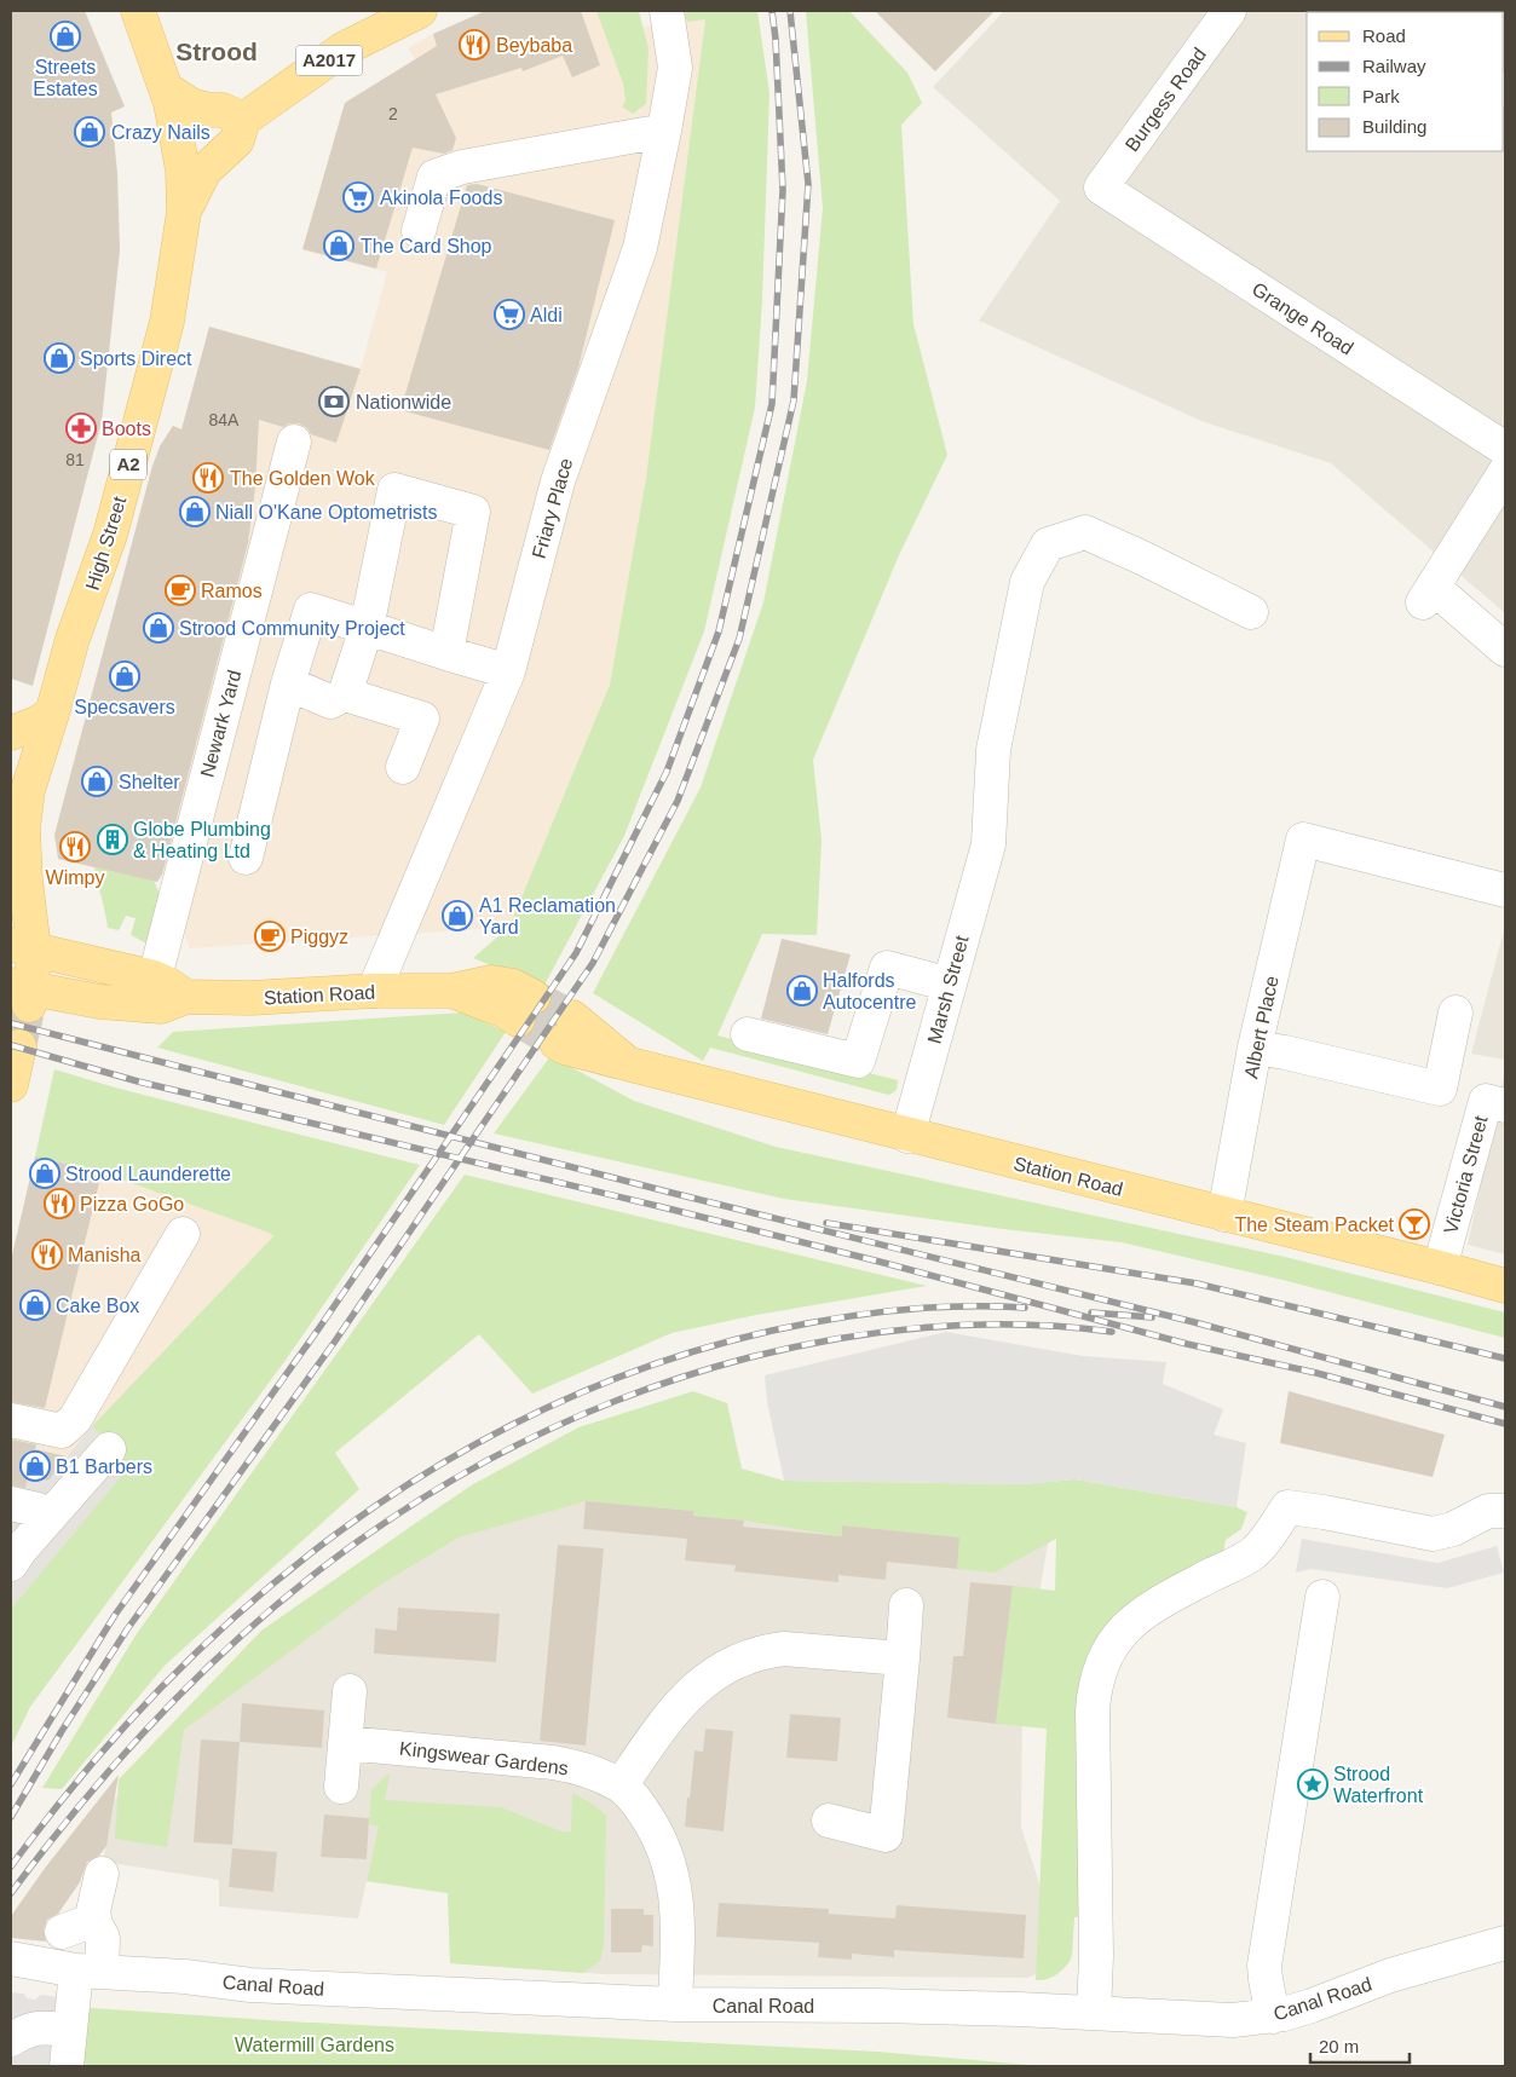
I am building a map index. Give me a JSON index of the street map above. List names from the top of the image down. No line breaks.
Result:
{"streets":{"main road":["A2017","A2","High Street","Station Road"],"street":["Burgess Road","Grange Road","Friary Place","Newark Yard","Marsh Street","Albert Place","Victoria Street","Kingswear Gardens","Canal Road"]},"crossings":[["A2017","High Street"],["Burgess Road","Grange Road"],["Friary Place","Station Road"],["High Street","Station Road"],["Newark Yard","Station Road"],["Marsh Street","Station Road"],["Station Road","Albert Place"],["Station Road","Victoria Street"],["Kingswear Gardens","Canal Road"]],"districts":["Strood"],"parks":["Watermill Gardens"],"places":{"shop":["Streets Estates","Crazy Nails","The Card Shop","Sports Direct","Niall O'Kane Optometrists","Strood Community Project","Specsavers","Shelter","A1 Reclamation Yard","Halfords Autocentre","Strood Launderette","Cake Box","B1 Barbers"],"restaurant":["Beybaba","The Golden Wok","Wimpy","Pizza GoGo","Manisha"],"supermarket":["Akinola Foods","Aldi"],"bank":["Nationwide"],"pharmacy":["Boots"],"cafe":["Ramos","Piggyz"],"building":["Globe Plumbing & Heating Ltd"],"bar":["The Steam Packet"],"place":["Strood Waterfront"]},"house_numbers":["2","84A","81"],"legend":["Road","Railway","Park","Building"],"scale_bar":"20 m"}
